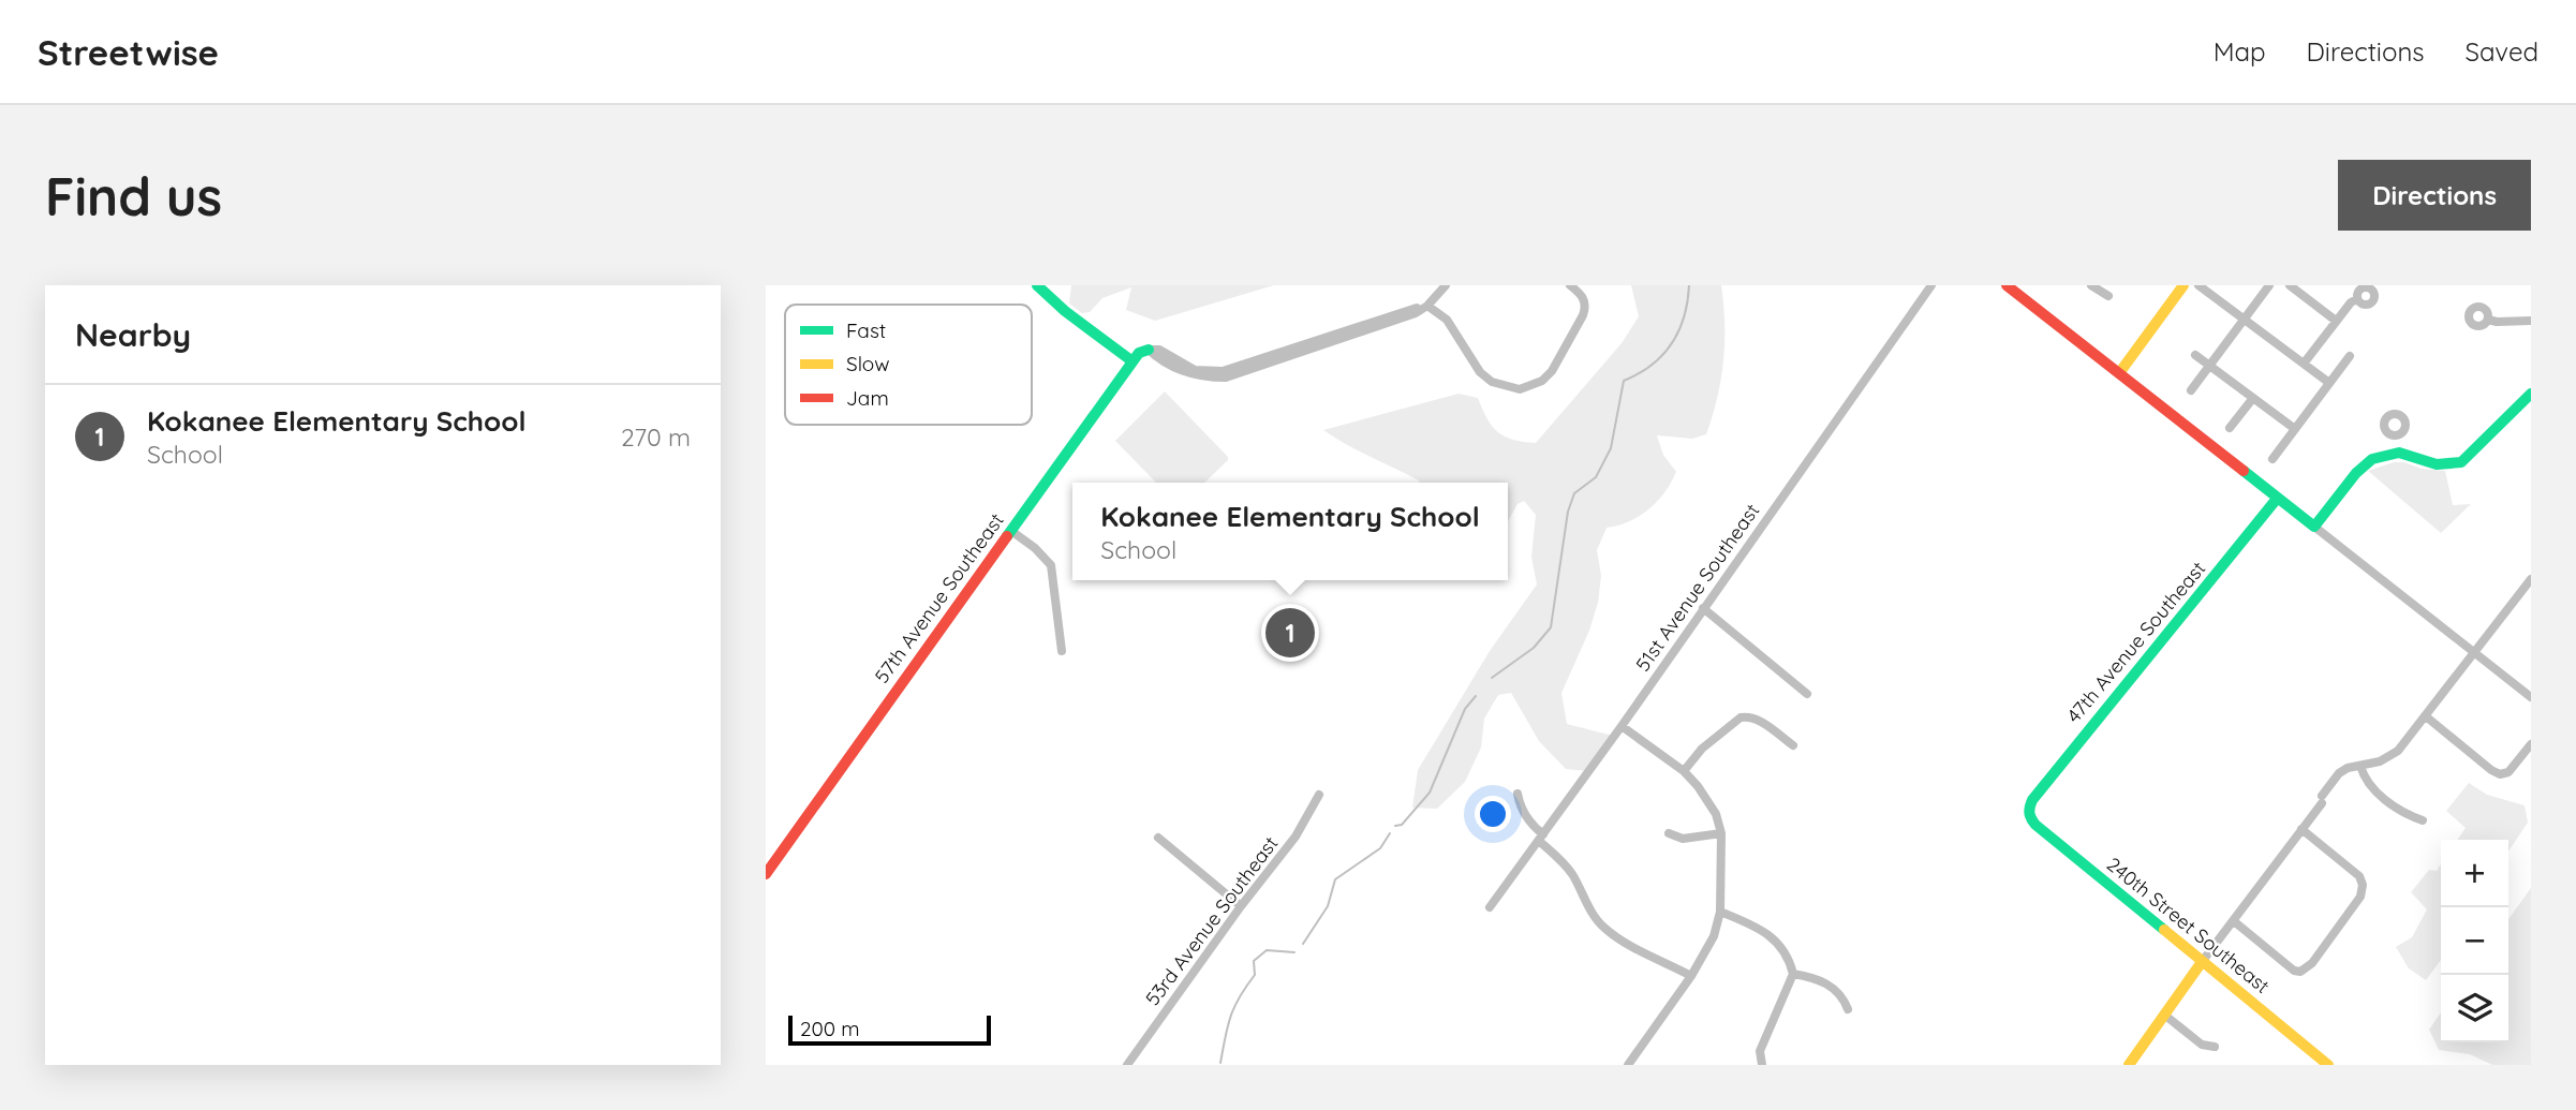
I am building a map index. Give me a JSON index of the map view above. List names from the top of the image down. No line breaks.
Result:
{"streets":{"street":["51st Avenue Southeast","57th Avenue Southeast","47th Avenue Southeast","53rd Avenue Southeast","240th Street Southeast"]},"crossings":[["47th Avenue Southeast","240th Street Southeast"]],"legend":["Fast","Slow","Jam"],"scale_bar":"200 m","page":{"header":"Streetwise","nav":["Map","Directions","Saved"],"buttons":"Directions","title":"Find us","heading":"Nearby","list":[{"mark":"1","name":"Kokanee Elementary School","note":"School","value":"270 m"}],"popup":["Kokanee Elementary School","School"],"pins":"1","map_buttons":["+","−"],"scale":"200 m"}}
